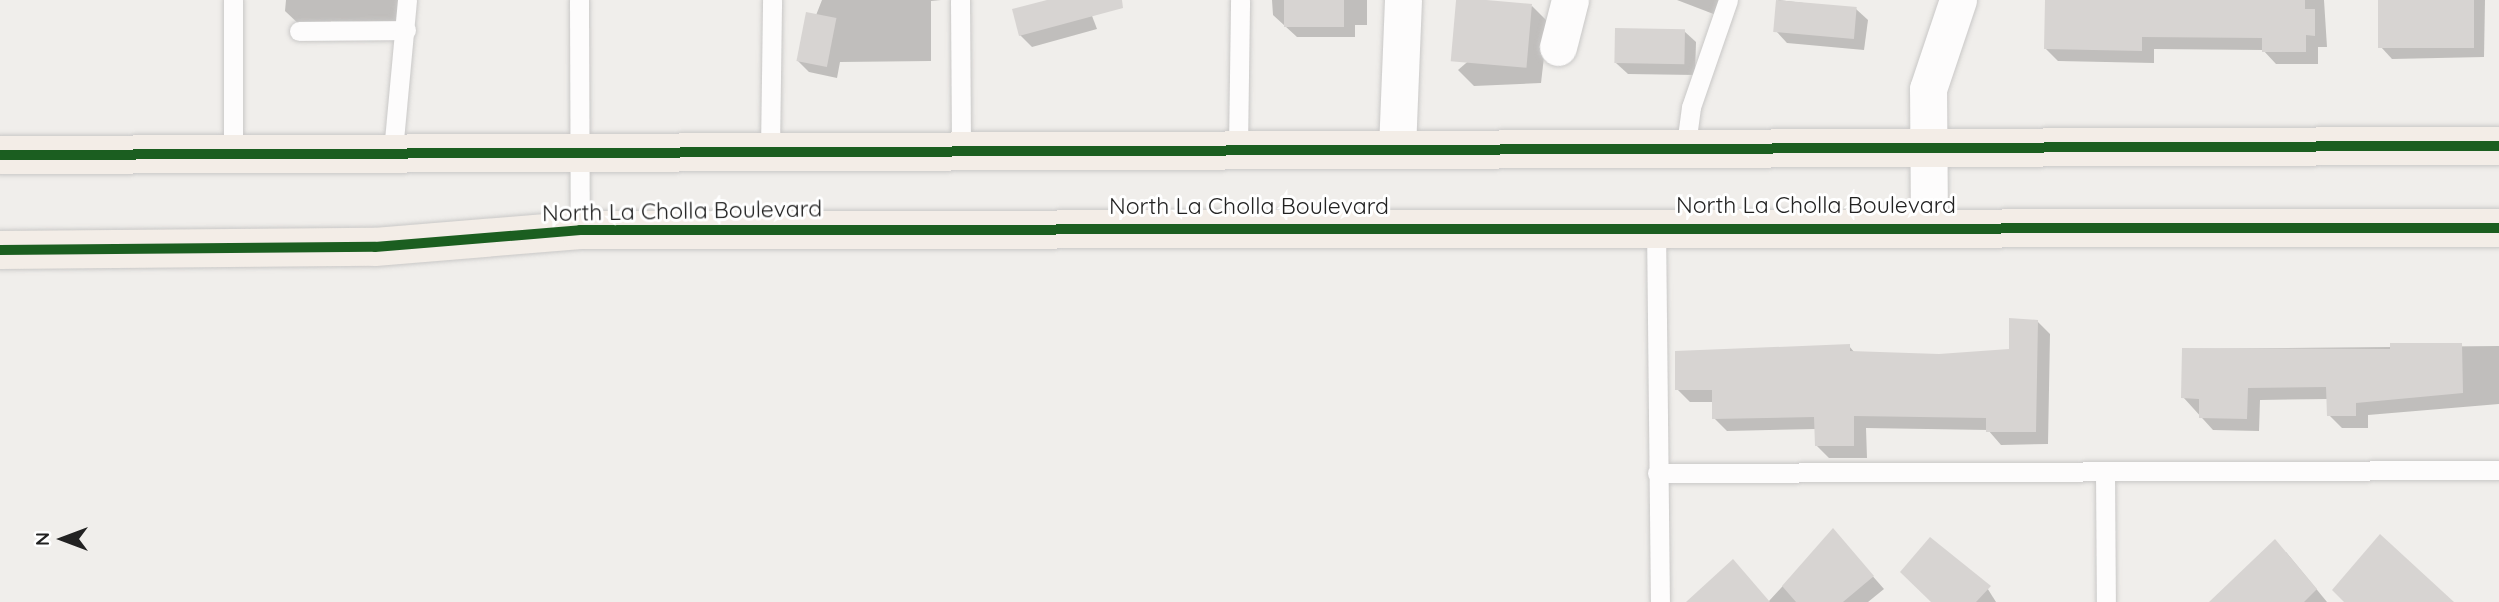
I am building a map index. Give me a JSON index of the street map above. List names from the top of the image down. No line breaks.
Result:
{"streets":{"main road":["North La Cholla Boulevard"]},"north":"left"}
